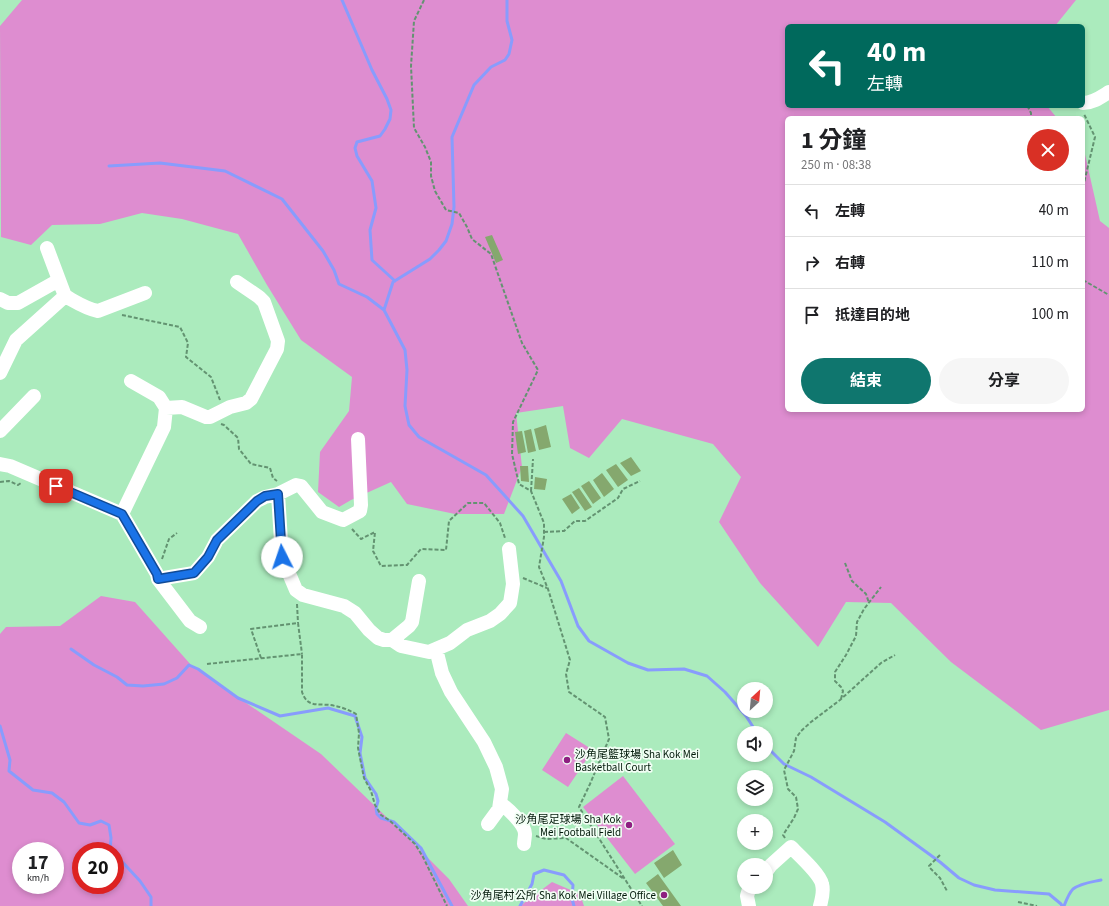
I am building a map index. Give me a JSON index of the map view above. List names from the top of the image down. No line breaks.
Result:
{"places":["沙角尾籃球場 Sha Kok Mei Basketball Court","沙角尾足球場 Sha Kok Mei Football Field","沙角尾村公所 Sha Kok Mei Village Office"],"north":"top right","page":{"turn":["40 m","左轉"],"heading":["1 分鐘","250 m · 08:38"],"list":[{"name":"左轉","value":"40 m"},{"name":"右轉","value":"110 m"},{"name":"抵達目的地","value":"100 m"}],"buttons":["結束","分享"],"map_buttons":["+","−"],"speed":"17 km/h","limit":"20"}}
